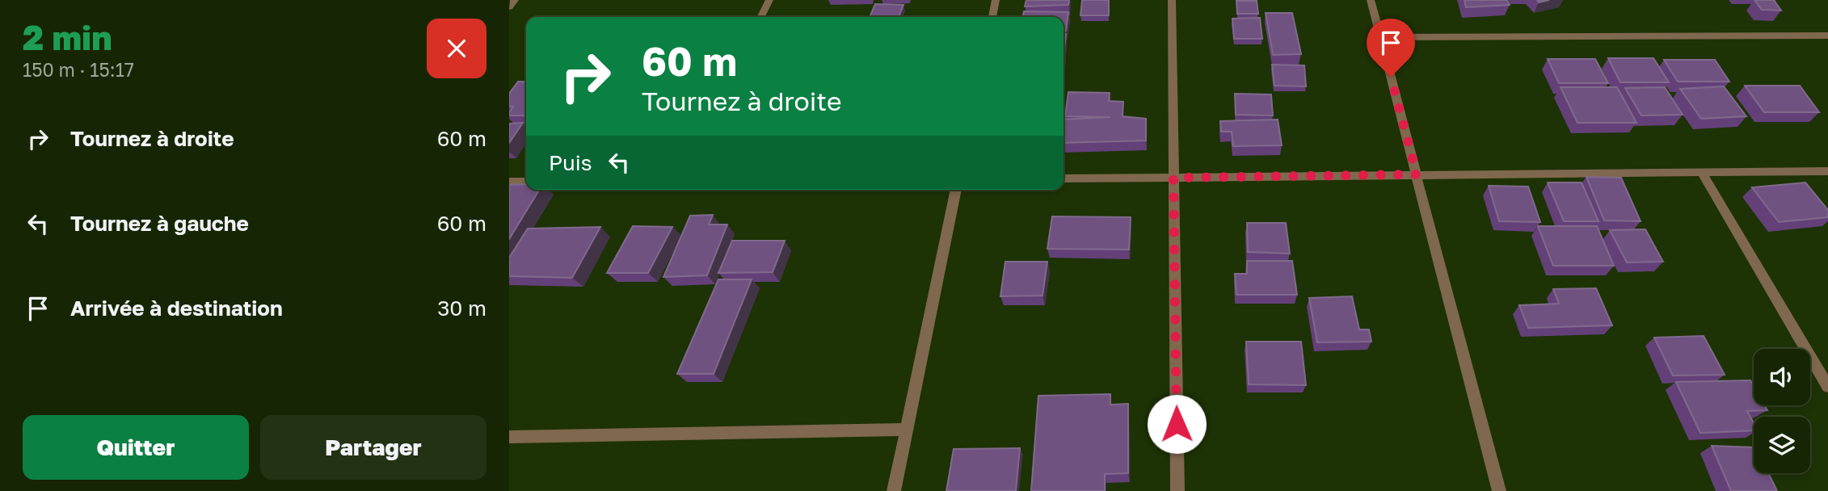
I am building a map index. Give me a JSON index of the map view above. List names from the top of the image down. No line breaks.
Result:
{"page":{"heading":["2 min","150 m · 15:17"],"turn":["60 m","Tournez à droite"],"list":[{"name":"Tournez à droite","value":"60 m"},{"name":"Tournez à gauche","value":"60 m"},{"name":"Arrivée à destination","value":"30 m"}],"then":"Puis","buttons":["Quitter","Partager"]}}
